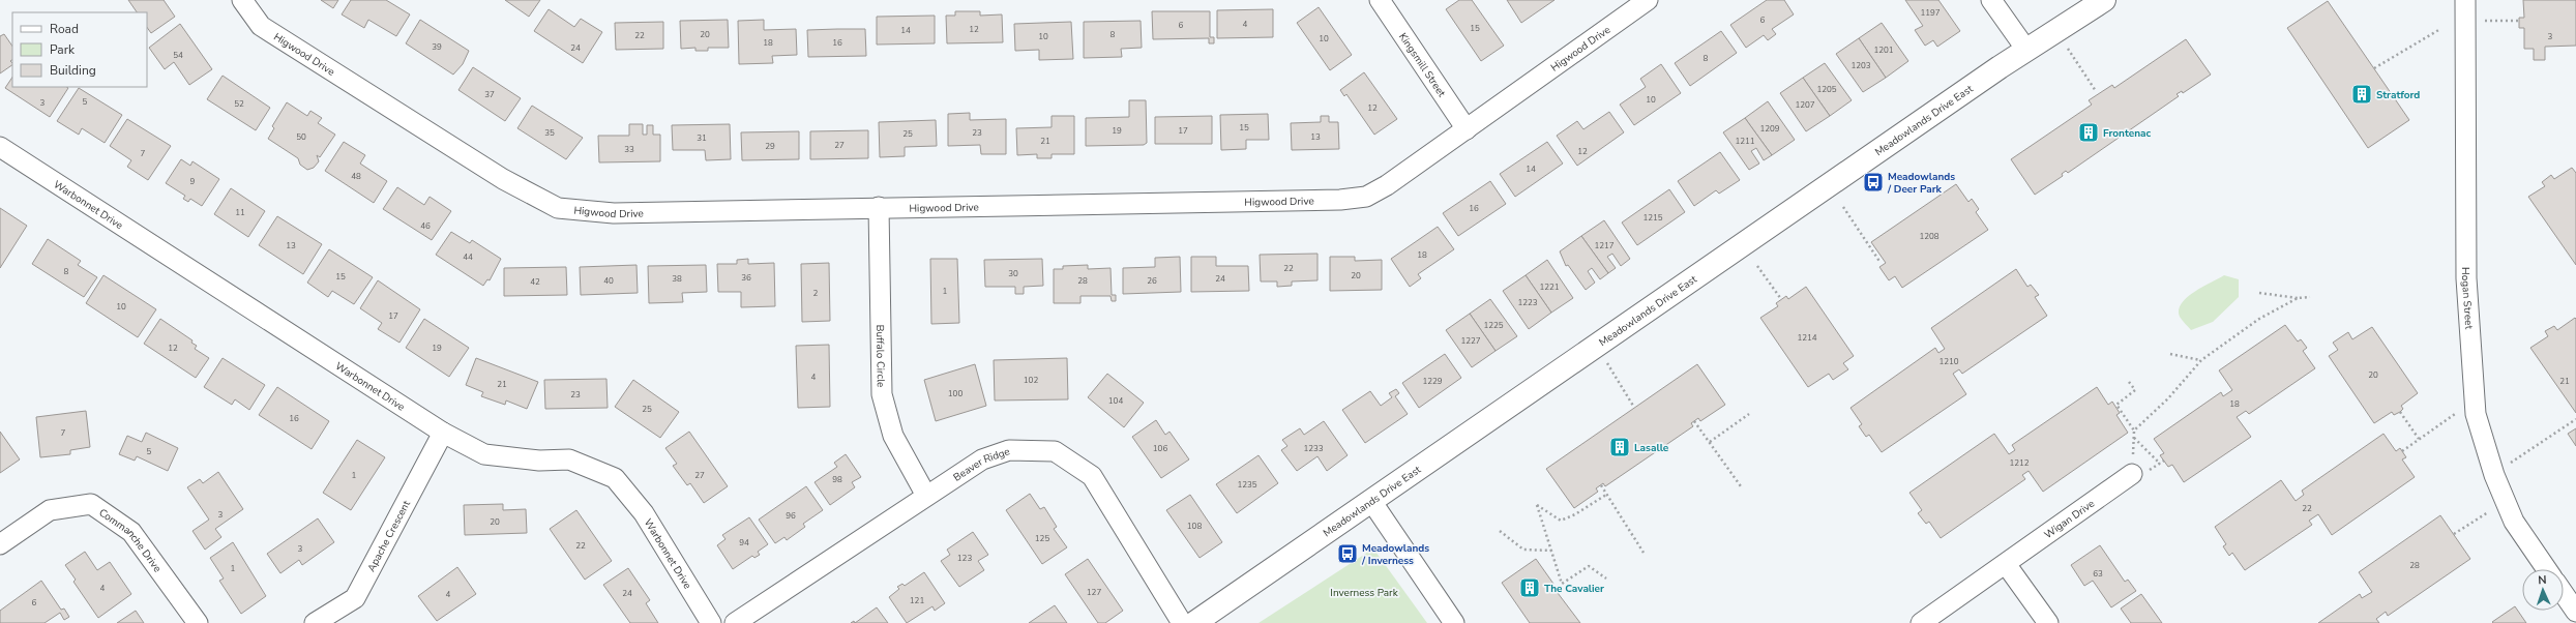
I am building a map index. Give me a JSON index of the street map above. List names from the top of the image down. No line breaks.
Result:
{"streets":{"main road":["Meadowlands Drive East"],"street":["Higwood Drive","Kingsmill Street","Warbonnet Drive","Hogan Street","Buffalo Circle","Beaver Ridge","Wigan Drive","Apache Crescent","Commanche Drive"]},"crossings":[["Higwood Drive","Kingsmill Street"],["Higwood Drive","Buffalo Circle"],["Warbonnet Drive","Apache Crescent"],["Buffalo Circle","Beaver Ridge"]],"parks":["Inverness Park"],"places":{"building":["Stratford","Frontenac","Lasalle","The Cavalier"],"bus stop":["Meadowlands / Deer Park","Meadowlands / Inverness"]},"house_numbers":["1197","6","4","6","15","12","14","20","8","22","10","3","10","18","16","39","24","1201","54","8","1203","1205","37","10","5","3","52","1207","12","15","1209","19","17","35","23","25","50","13","31","21","1211","27","29","33","12","7","14","48","9","16","11","1215","46","1208","13","1217","18","44","22","8","30","20","15","36","38","24","40","28","26","42","1221","1","2","1223","10","17","1225","1214","1227","12","19","1210","20","4","102","1229","21","21","100","23","104","18","25","16","7","106","1233","5","1212","1","27","98","1235","22","3","96","20","108","125","94","22","3","123","28","1","63","4","127","24","4","121","6"],"legend":["Road","Park","Building"],"north":"top"}
